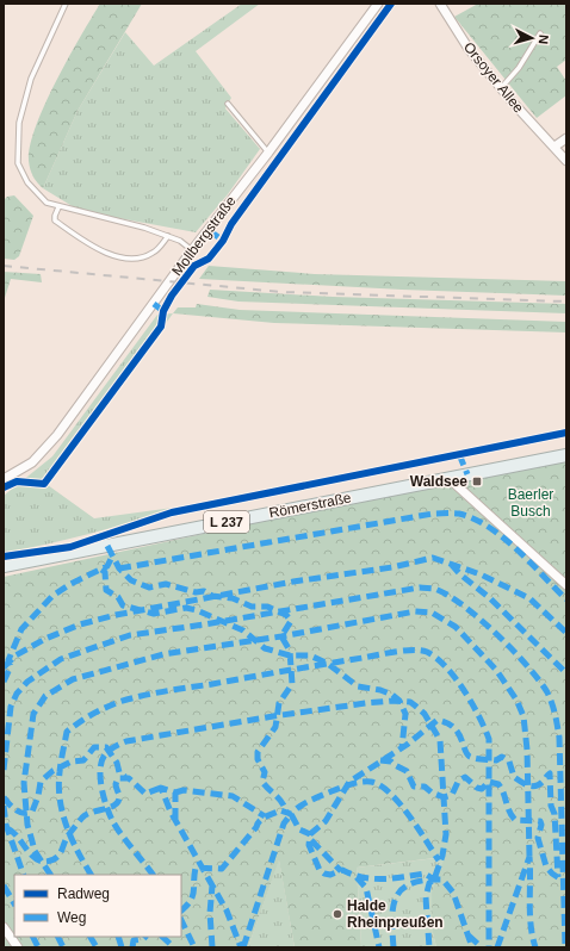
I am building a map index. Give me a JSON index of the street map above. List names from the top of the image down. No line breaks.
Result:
{"streets":{"main road":["Römerstraße","L 237"],"street":["Orsoyer Allee","Mollbergstraße"]},"parks":["Baerler Busch"],"places":{"transit":["Waldsee"],"other":["Halde Rheinpreußen"]},"legend":["Radweg","Weg"],"north":"right"}
